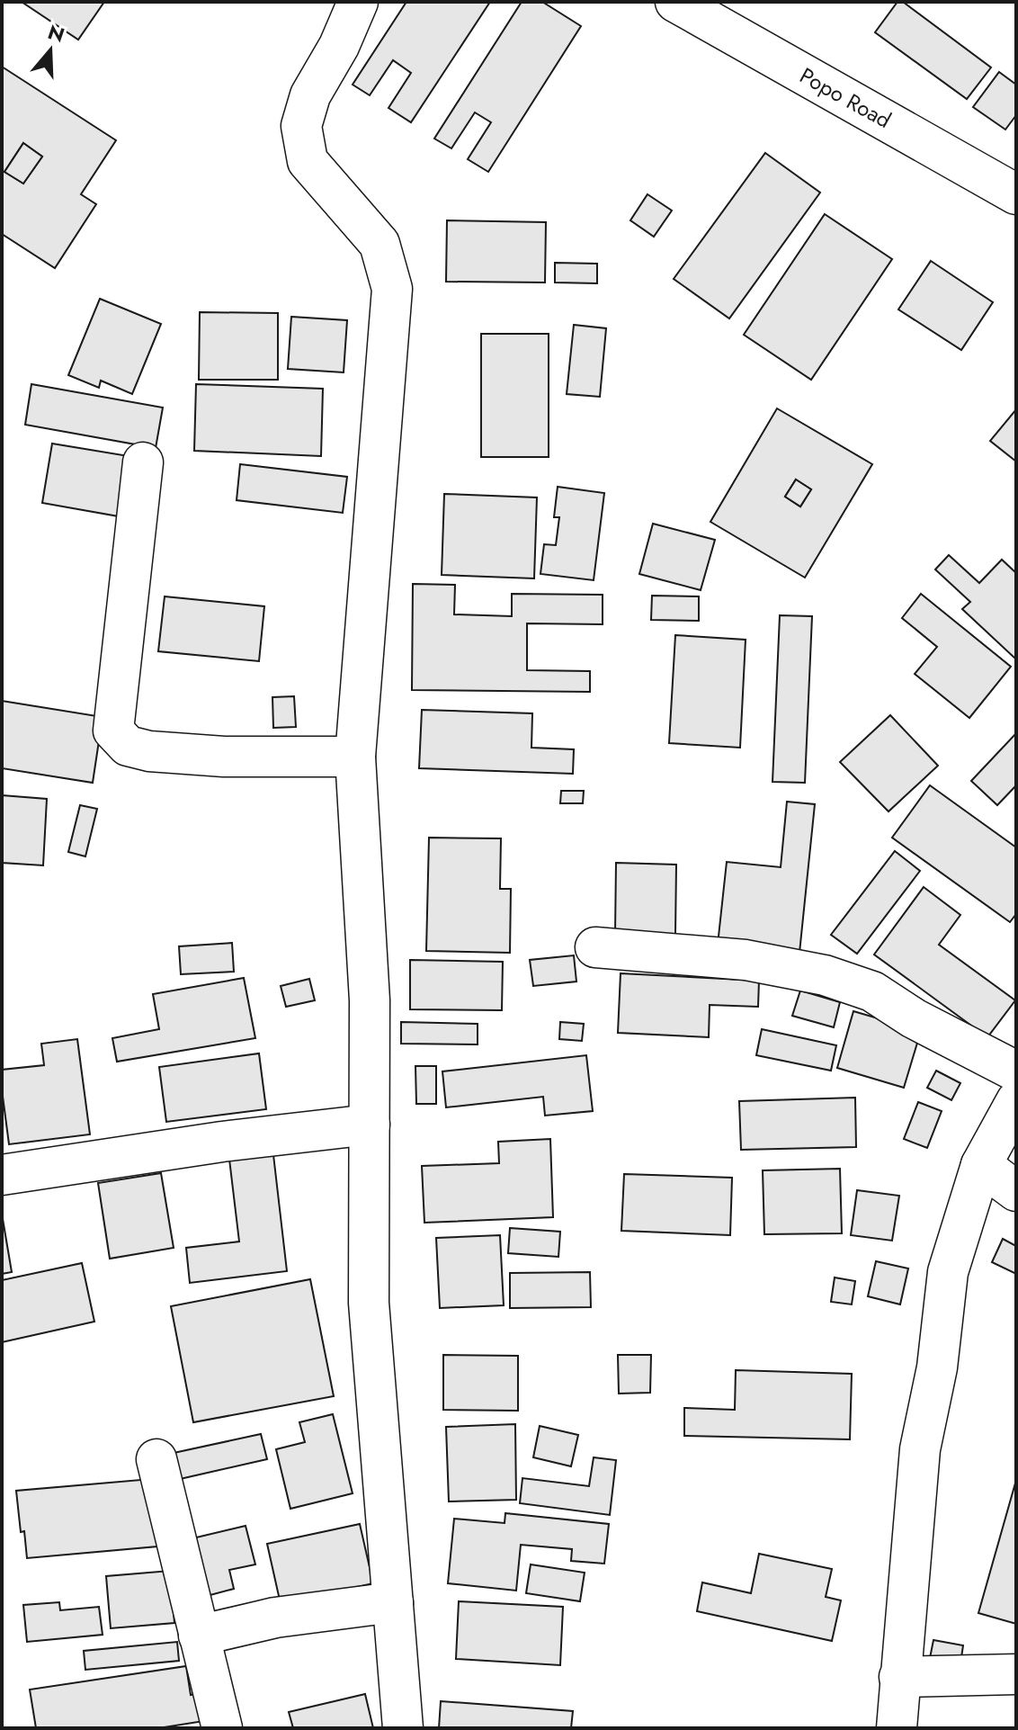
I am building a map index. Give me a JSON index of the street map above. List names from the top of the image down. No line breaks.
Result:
{"streets":{"street":["Popo Road"]},"north":"top"}
